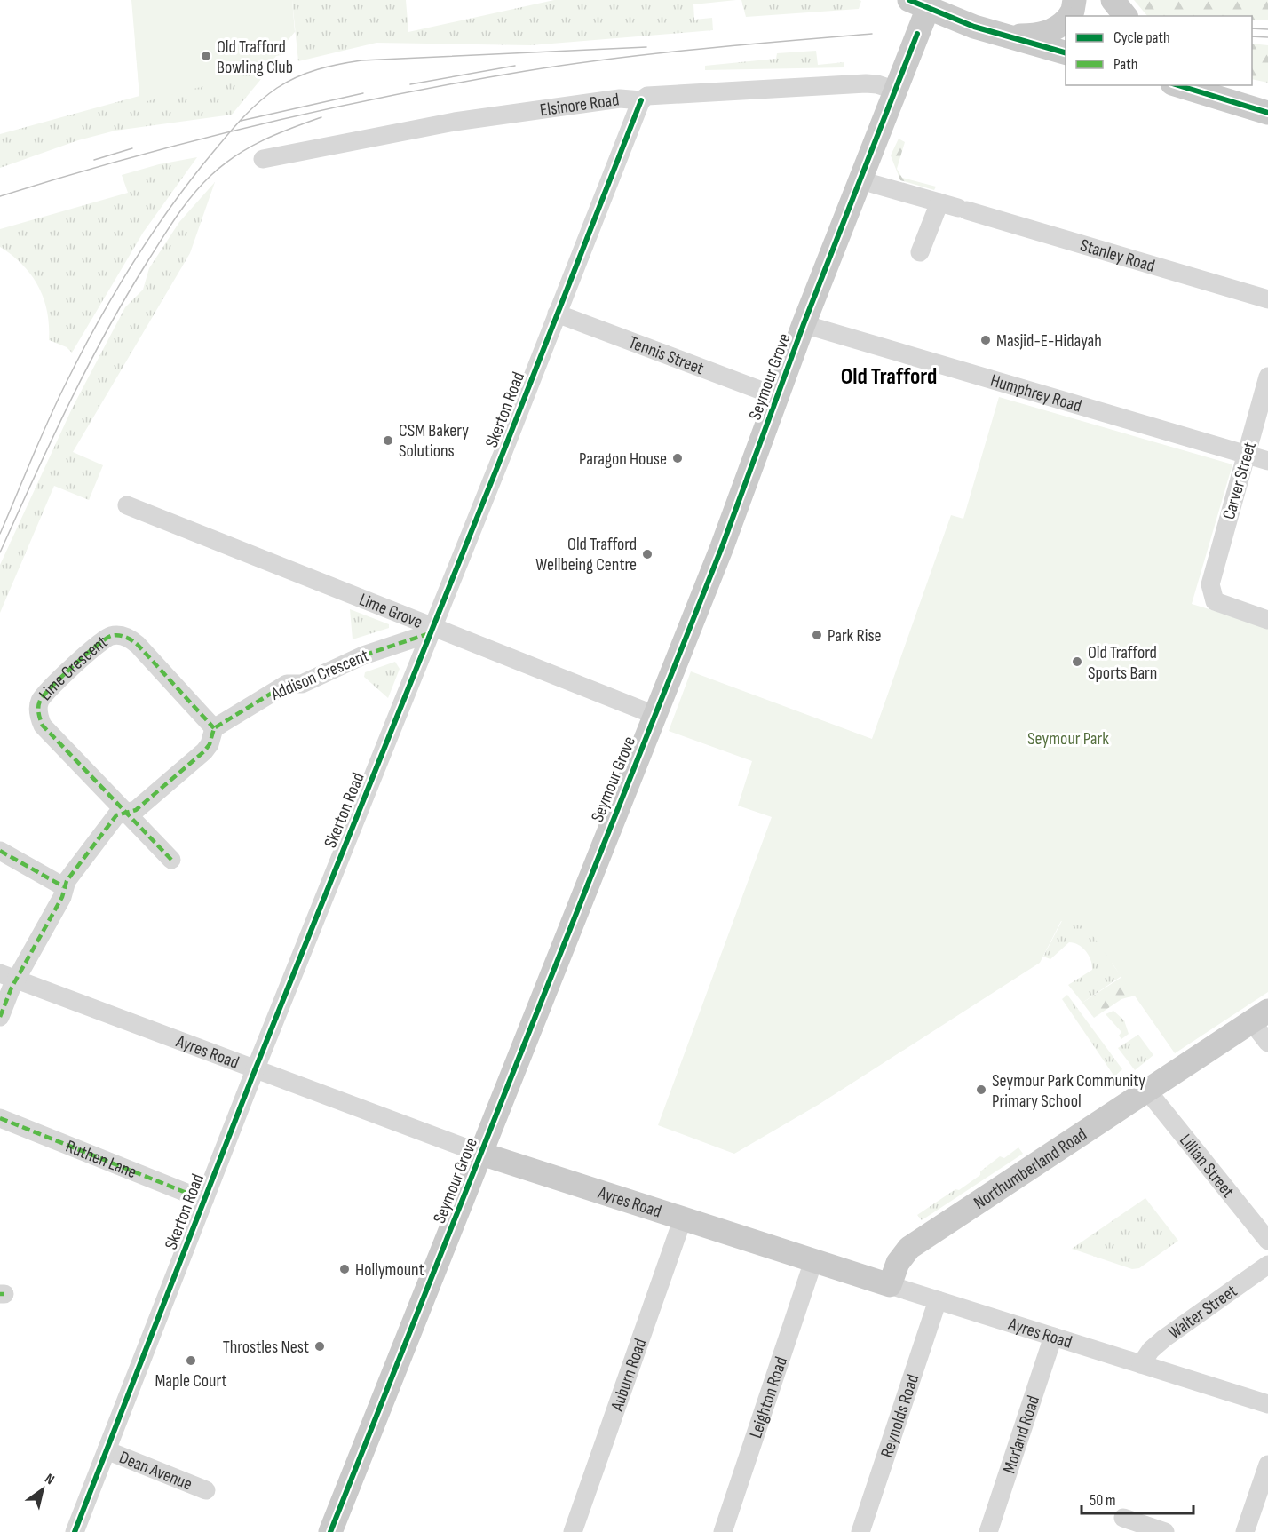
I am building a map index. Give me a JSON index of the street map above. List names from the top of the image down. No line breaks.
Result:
{"streets":{"main road":["Seymour Grove","Ayres Road","Northumberland Road"],"street":["Elsinore Road","Stanley Road","Tennis Street","Humphrey Road","Skerton Road","Carver Street","Lime Grove","Lime Crescent","Addison Crescent","Ruthen Lane","Lillian Street","Walter Street","Auburn Road","Leighton Road","Reynolds Road","Morland Road","Dean Avenue"]},"crossings":[["Elsinore Road","Seymour Grove"],["Elsinore Road","Skerton Road"],["Stanley Road","Seymour Grove"],["Tennis Street","Seymour Grove"],["Tennis Street","Skerton Road"],["Seymour Grove","Humphrey Road"],["Seymour Grove","Lime Grove"],["Seymour Grove","Ayres Road"],["Humphrey Road","Carver Street"],["Skerton Road","Lime Grove"],["Skerton Road","Addison Crescent"],["Skerton Road","Ayres Road"],["Skerton Road","Ruthen Lane"],["Skerton Road","Dean Avenue"],["Lime Grove","Addison Crescent"],["Lime Crescent","Addison Crescent"],["Ayres Road","Northumberland Road"],["Ayres Road","Walter Street"],["Ayres Road","Auburn Road"],["Ayres Road","Leighton Road"],["Ayres Road","Reynolds Road"],["Ayres Road","Morland Road"],["Lillian Street","Northumberland Road"]],"districts":["Old Trafford"],"parks":["Seymour Park"],"places":["Old Trafford Bowling Club","Masjid-E-Hidayah","CSM Bakery Solutions","Paragon House","Old Trafford Wellbeing Centre","Park Rise","Old Trafford Sports Barn","Seymour Park Community Primary School","Hollymount","Throstles Nest","Maple Court"],"legend":["Cycle path","Path"],"scale_bar":"50 m","north":"top right"}
